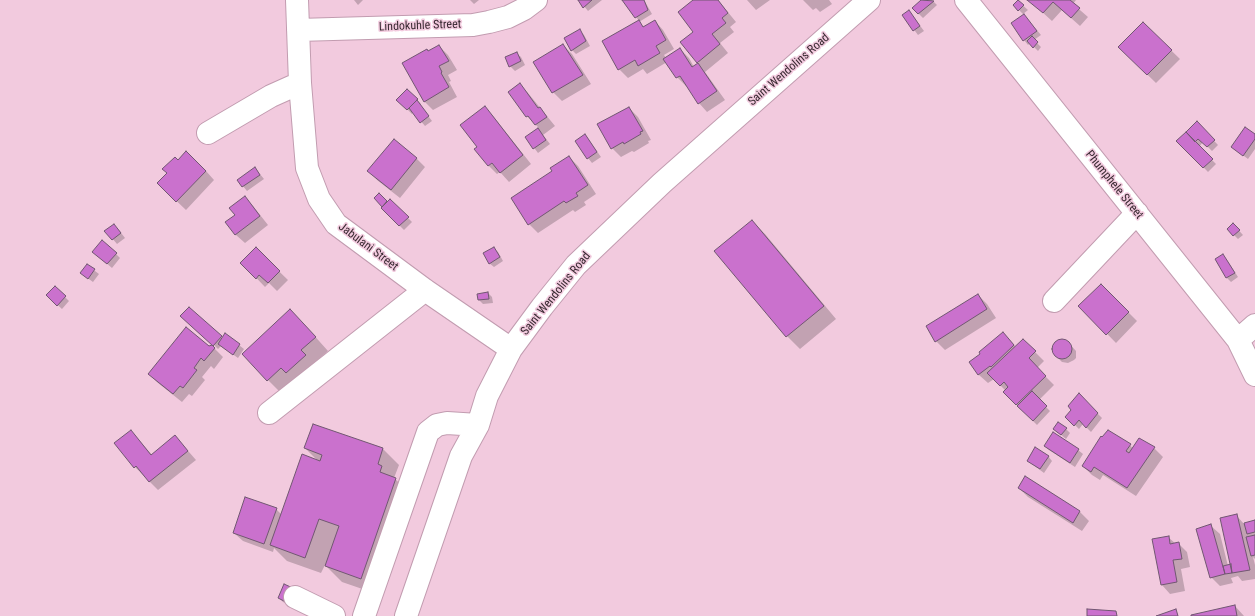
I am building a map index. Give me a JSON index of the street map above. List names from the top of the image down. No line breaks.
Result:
{"streets":{"street":["Lindokuhle Street","Saint Wendolins Road","Phumphele Street","Jabulani Street"]},"crossings":[["Lindokuhle Street","Jabulani Street"],["Saint Wendolins Road","Jabulani Street"]]}
